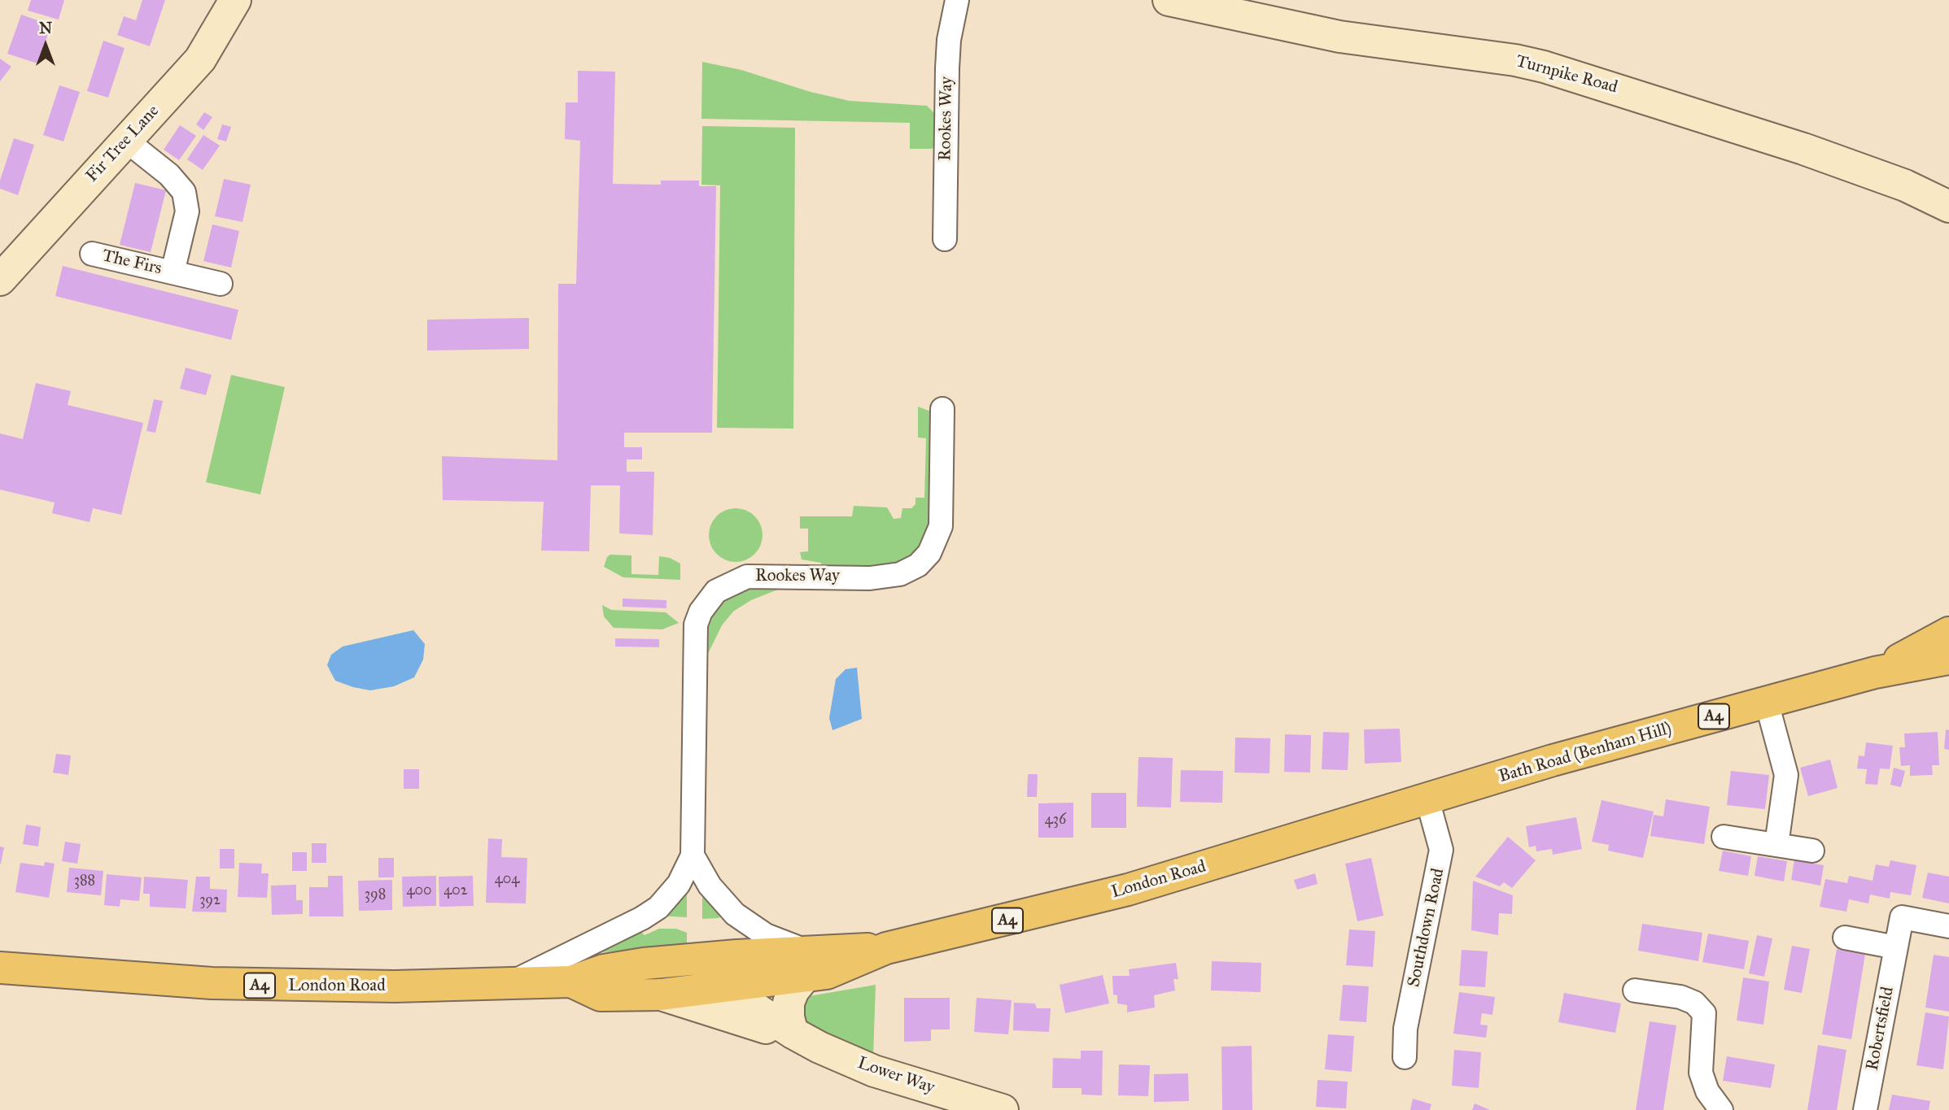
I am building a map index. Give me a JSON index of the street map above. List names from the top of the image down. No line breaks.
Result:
{"streets":{"main road":["A4","Bath Road (Benham Hill)","London Road"],"street":["Turnpike Road","Rookes Way","Fir Tree Lane","The Firs","Southdown Road","Robertsfield","Lower Way"]},"crossings":[["Rookes Way","London Road"],["Fir Tree Lane","The Firs"],["Bath Road (Benham Hill)","London Road"],["Bath Road (Benham Hill)","Southdown Road"],["London Road","Southdown Road"],["London Road","Lower Way"]],"house_numbers":["436","404","388","400","402","398","392"],"north":"top"}
